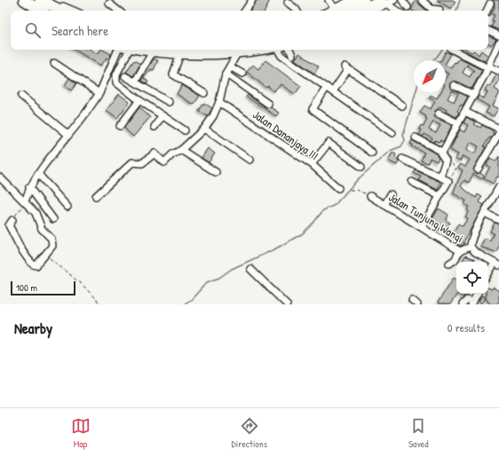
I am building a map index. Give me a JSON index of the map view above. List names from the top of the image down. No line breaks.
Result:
{"streets":{"street":["Jalan Dananjaya III","Jalan Tunjung Wangi"]},"scale_bar":"100 m","north":"bottom left","page":{"search":"Search here","scale":"100 m","heading":["Nearby","0 results"],"nav":["Map","Directions","Saved"]}}
